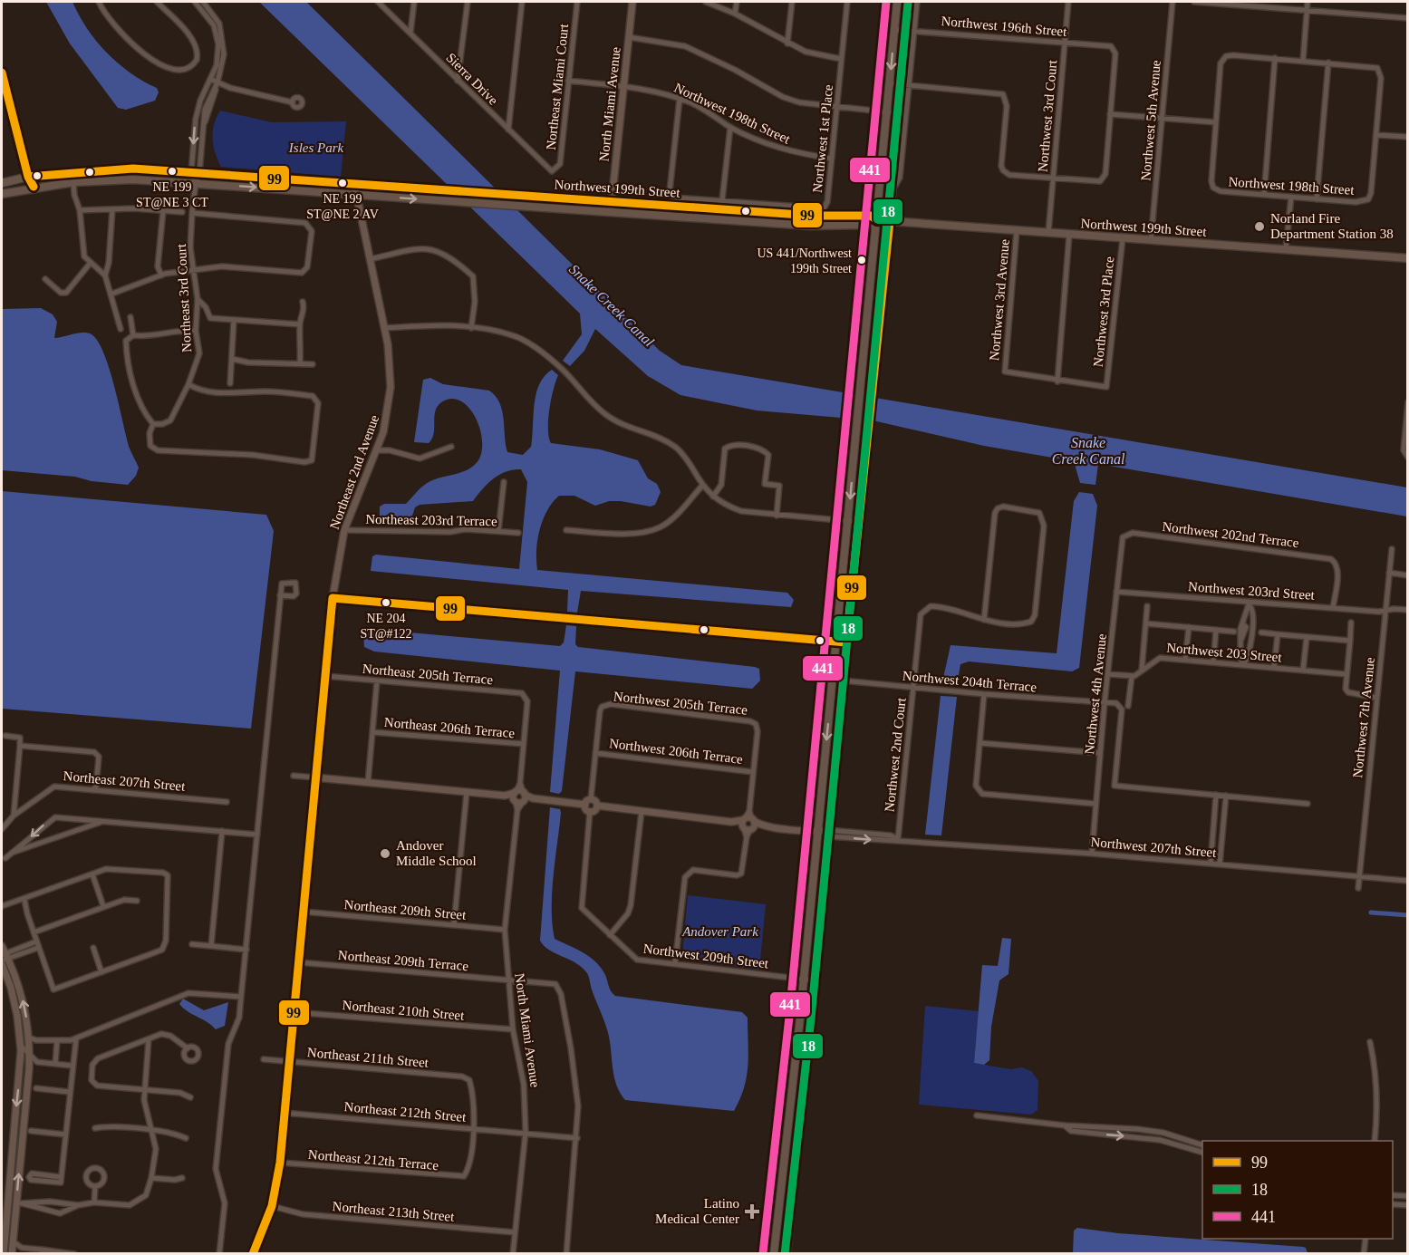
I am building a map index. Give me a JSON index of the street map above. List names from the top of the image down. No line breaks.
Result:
{"streets":{"main road":["Northwest 199th Street"],"street":["Northwest 196th Street","Sierra Drive","Northeast Miami Court","North Miami Avenue","Northwest 198th Street","Northwest 3rd Court","Northwest 5th Avenue","Northwest 1st Place","Northeast 3rd Court","Northwest 3rd Avenue","Northwest 3rd Place","Northeast 2nd Avenue","Northeast 203rd Terrace","Northwest 202nd Terrace","Northwest 203rd Street","Northwest 203 Street","Northeast 205th Terrace","Northwest 204th Terrace","Northwest 4th Avenue","Northwest 205th Terrace","Northwest 7th Avenue","Northeast 206th Terrace","Northwest 206th Terrace","Northwest 2nd Court","Northeast 207th Street","Northwest 207th Street","Northeast 209th Street","Northwest 209th Street","Northeast 209th Terrace","Northeast 210th Street","Northeast 211th Street","Northeast 212th Street","Northeast 212th Terrace","Northeast 213th Street"]},"crossings":[["Northwest 196th Street","Northwest 3rd Court"],["Sierra Drive","Northeast Miami Court"],["Northeast Miami Court","Northwest 198th Street"],["North Miami Avenue","Northwest 198th Street"],["North Miami Avenue","Northwest 199th Street"],["North Miami Avenue","Northeast 205th Terrace"],["North Miami Avenue","Northeast 206th Terrace"],["North Miami Avenue","Northeast 209th Street"],["North Miami Avenue","Northeast 209th Terrace"],["North Miami Avenue","Northeast 210th Street"],["North Miami Avenue","Northeast 212th Street"],["North Miami Avenue","Northeast 213th Street"],["Northwest 198th Street","Northwest 1st Place"],["Northwest 3rd Court","Northwest 199th Street"],["Northwest 5th Avenue","Northwest 199th Street"],["Northwest 199th Street","Northeast 3rd Court"],["Northwest 199th Street","Northwest 3rd Avenue"],["Northwest 199th Street","Northwest 3rd Place"],["Northwest 199th Street","Northeast 2nd Avenue"],["Northwest 3rd Avenue","Northwest 3rd Place"],["Northeast 2nd Avenue","Northeast 203rd Terrace"],["Northeast 2nd Avenue","Northeast 205th Terrace"],["Northeast 2nd Avenue","Northeast 209th Street"],["Northeast 2nd Avenue","Northeast 209th Terrace"],["Northeast 2nd Avenue","Northeast 210th Street"],["Northeast 2nd Avenue","Northeast 211th Street"],["Northeast 2nd Avenue","Northeast 212th Street"],["Northeast 2nd Avenue","Northeast 212th Terrace"],["Northeast 2nd Avenue","Northeast 213th Street"],["Northwest 202nd Terrace","Northwest 203rd Street"],["Northwest 202nd Terrace","Northwest 4th Avenue"],["Northwest 203rd Street","Northwest 4th Avenue"],["Northwest 203rd Street","Northwest 7th Avenue"],["Northwest 204th Terrace","Northwest 4th Avenue"],["Northwest 204th Terrace","Northwest 2nd Court"],["Northwest 4th Avenue","Northwest 207th Street"],["Northwest 205th Terrace","Northwest 206th Terrace"],["Northwest 7th Avenue","Northwest 207th Street"],["Northwest 2nd Court","Northwest 207th Street"],["Northeast 209th Terrace","Northeast 212th Street"],["Northeast 211th Street","Northeast 212th Street"],["Northeast 211th Street","Northeast 212th Terrace"],["Northeast 212th Street","Northeast 212th Terrace"]],"water":["Snake Creek Canal"],"parks":["Isles Park","Andover Park"],"places":{"other":["NE 199 ST@NE 3 CT","NE 199 ST@NE 2 AV","Norland Fire Department Station 38","US 441/Northwest 199th Street","NE 204 ST@#122","Andover Middle School"],"health":["Latino Medical Center"]},"lines":["transit line 441","transit line 18","transit line 99"],"legend":["99","18","441"]}
